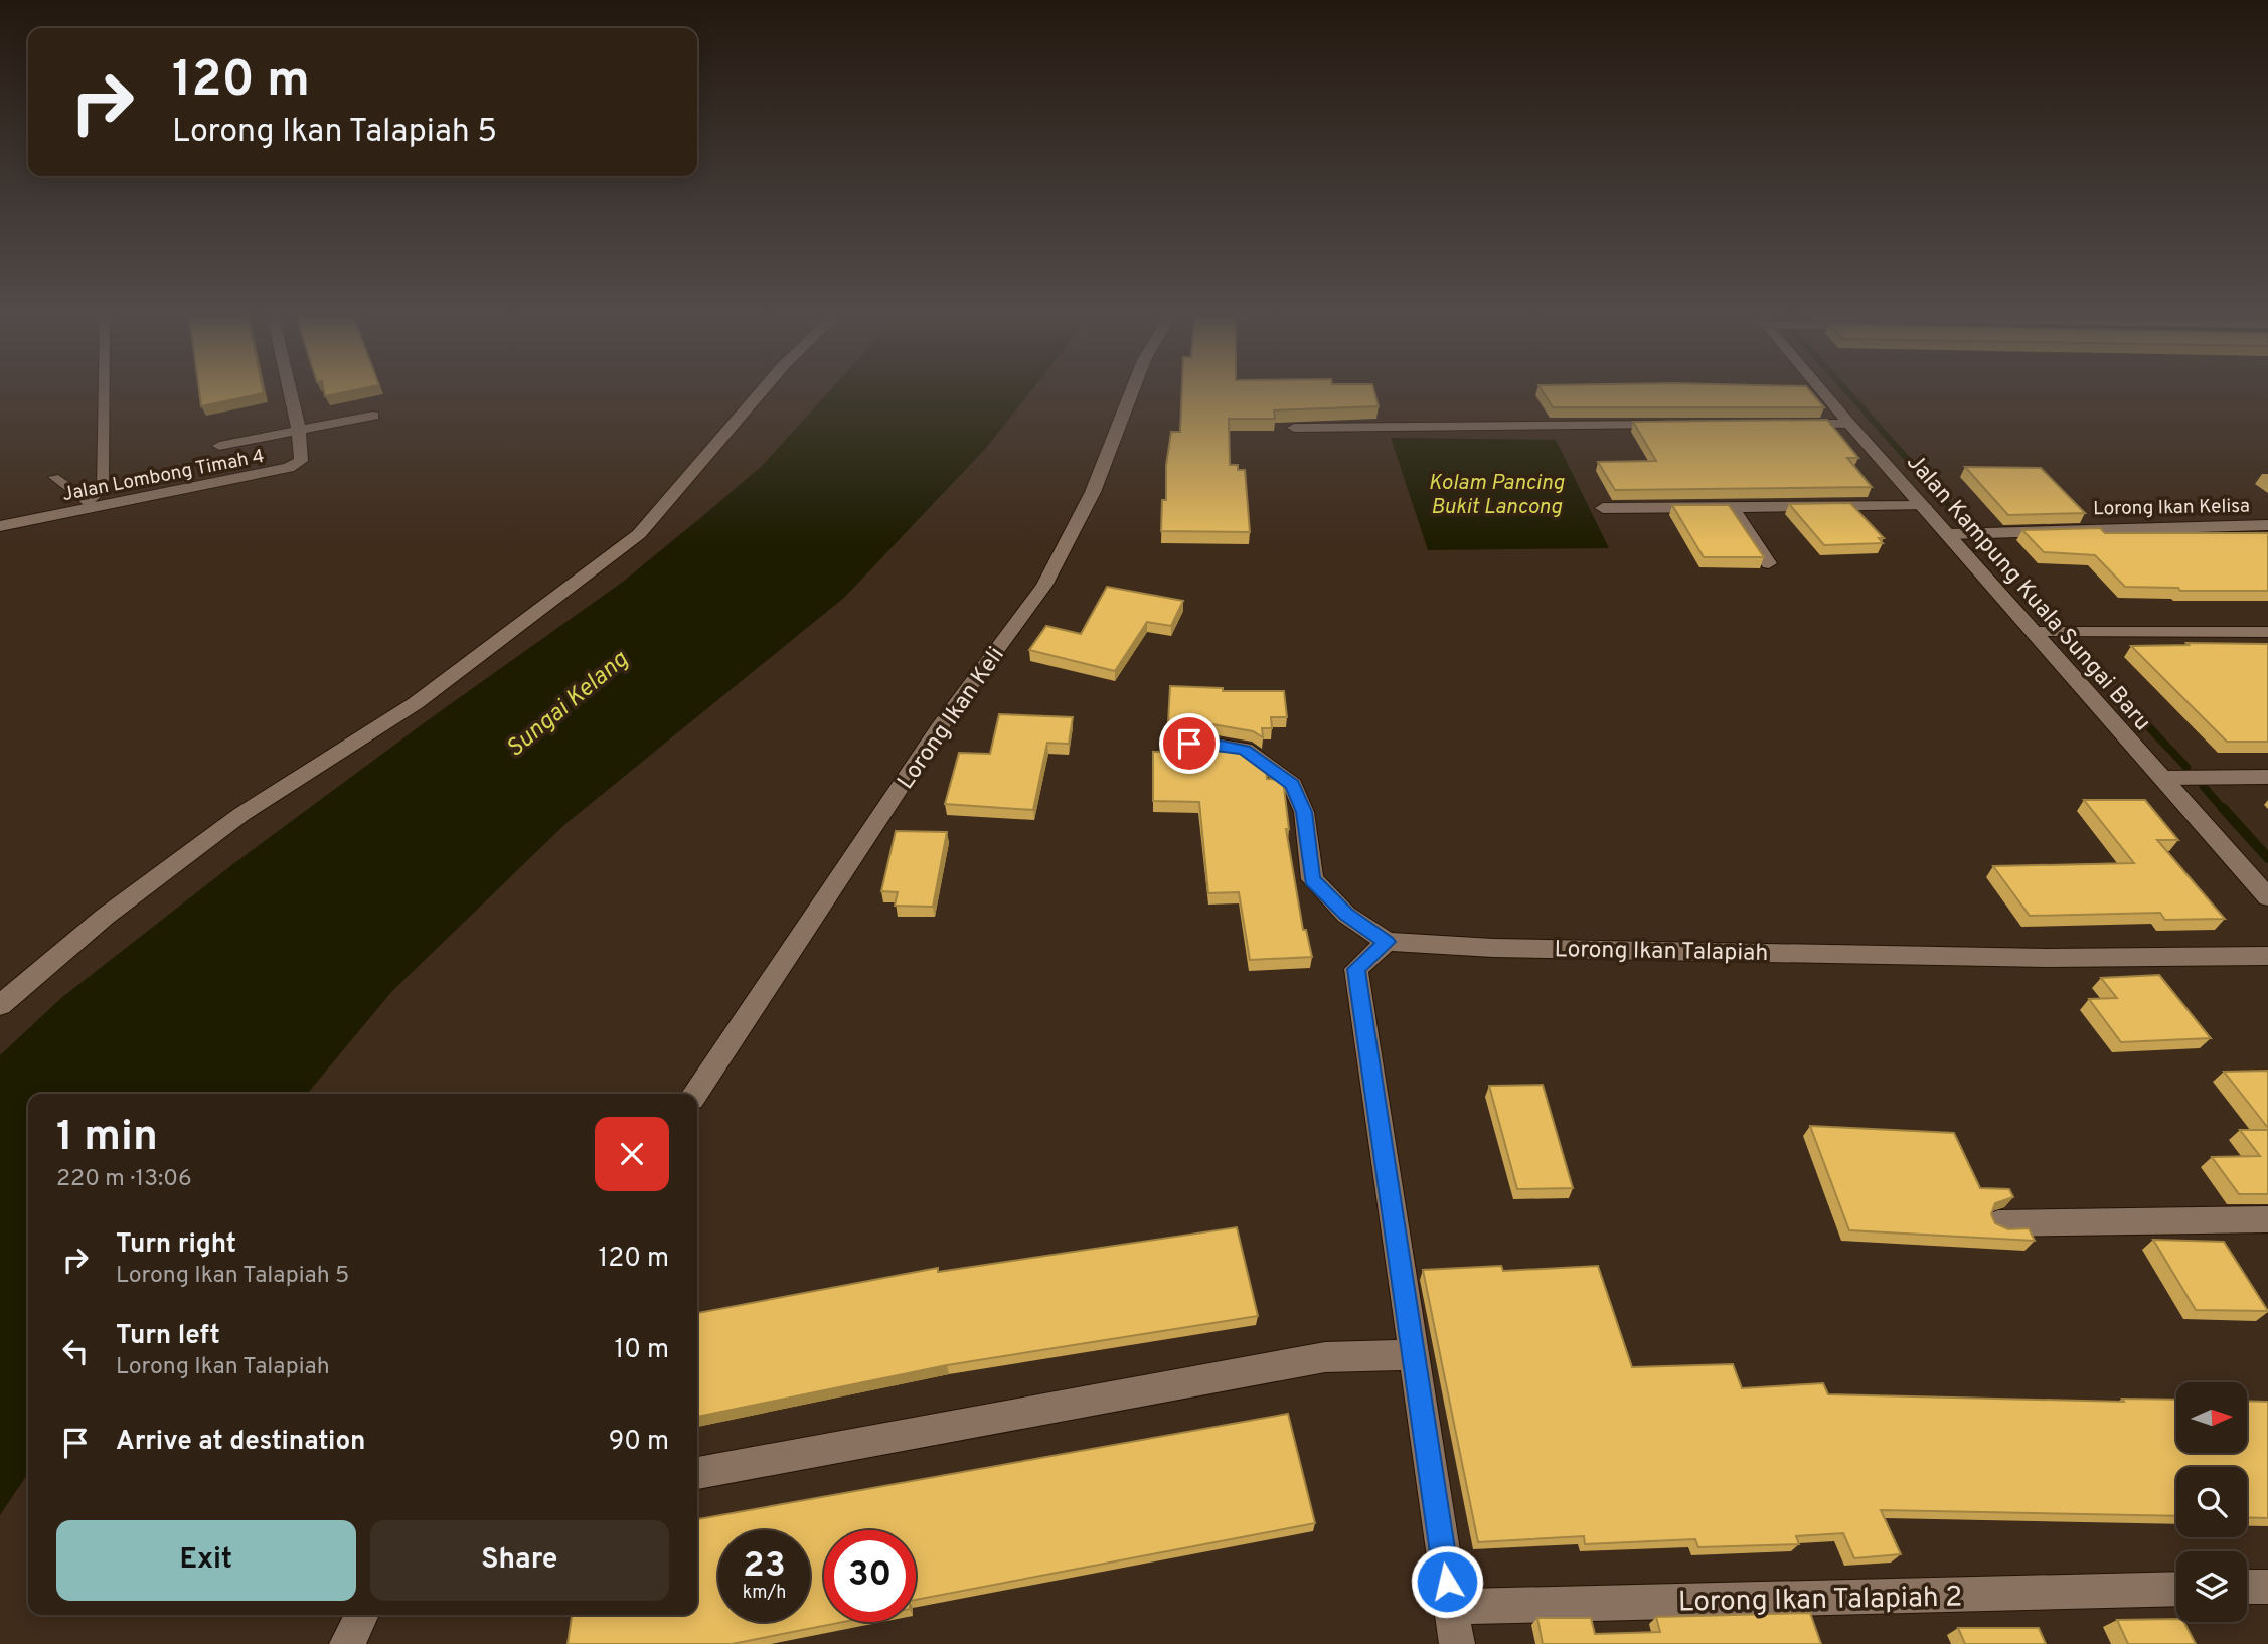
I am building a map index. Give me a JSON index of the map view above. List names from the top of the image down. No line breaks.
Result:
{"streets":{"street":["Jalan Lombong Timah 4","Lorong Ikan Kelisa","Jalan Kampung Kuala Sungai Baru","Lorong Ikan Keli","Lorong Ikan Talapiah","Lorong Ikan Talapiah 2"]},"crossings":[["Lorong Ikan Kelisa","Jalan Kampung Kuala Sungai Baru"]],"water":["Kolam Pancing Bukit Lancong","Sungai Kelang"],"north":"right","page":{"turn":["120 m","Lorong Ikan Talapiah 5"],"heading":["1 min","220 m · 13:06"],"list":[{"name":"Turn right","note":"Lorong Ikan Talapiah 5","value":"120 m"},{"name":"Turn left","note":"Lorong Ikan Talapiah","value":"10 m"},{"name":"Arrive at destination","value":"90 m"}],"buttons":["Exit","Share"],"speed":"23 km/h","limit":"30"}}
